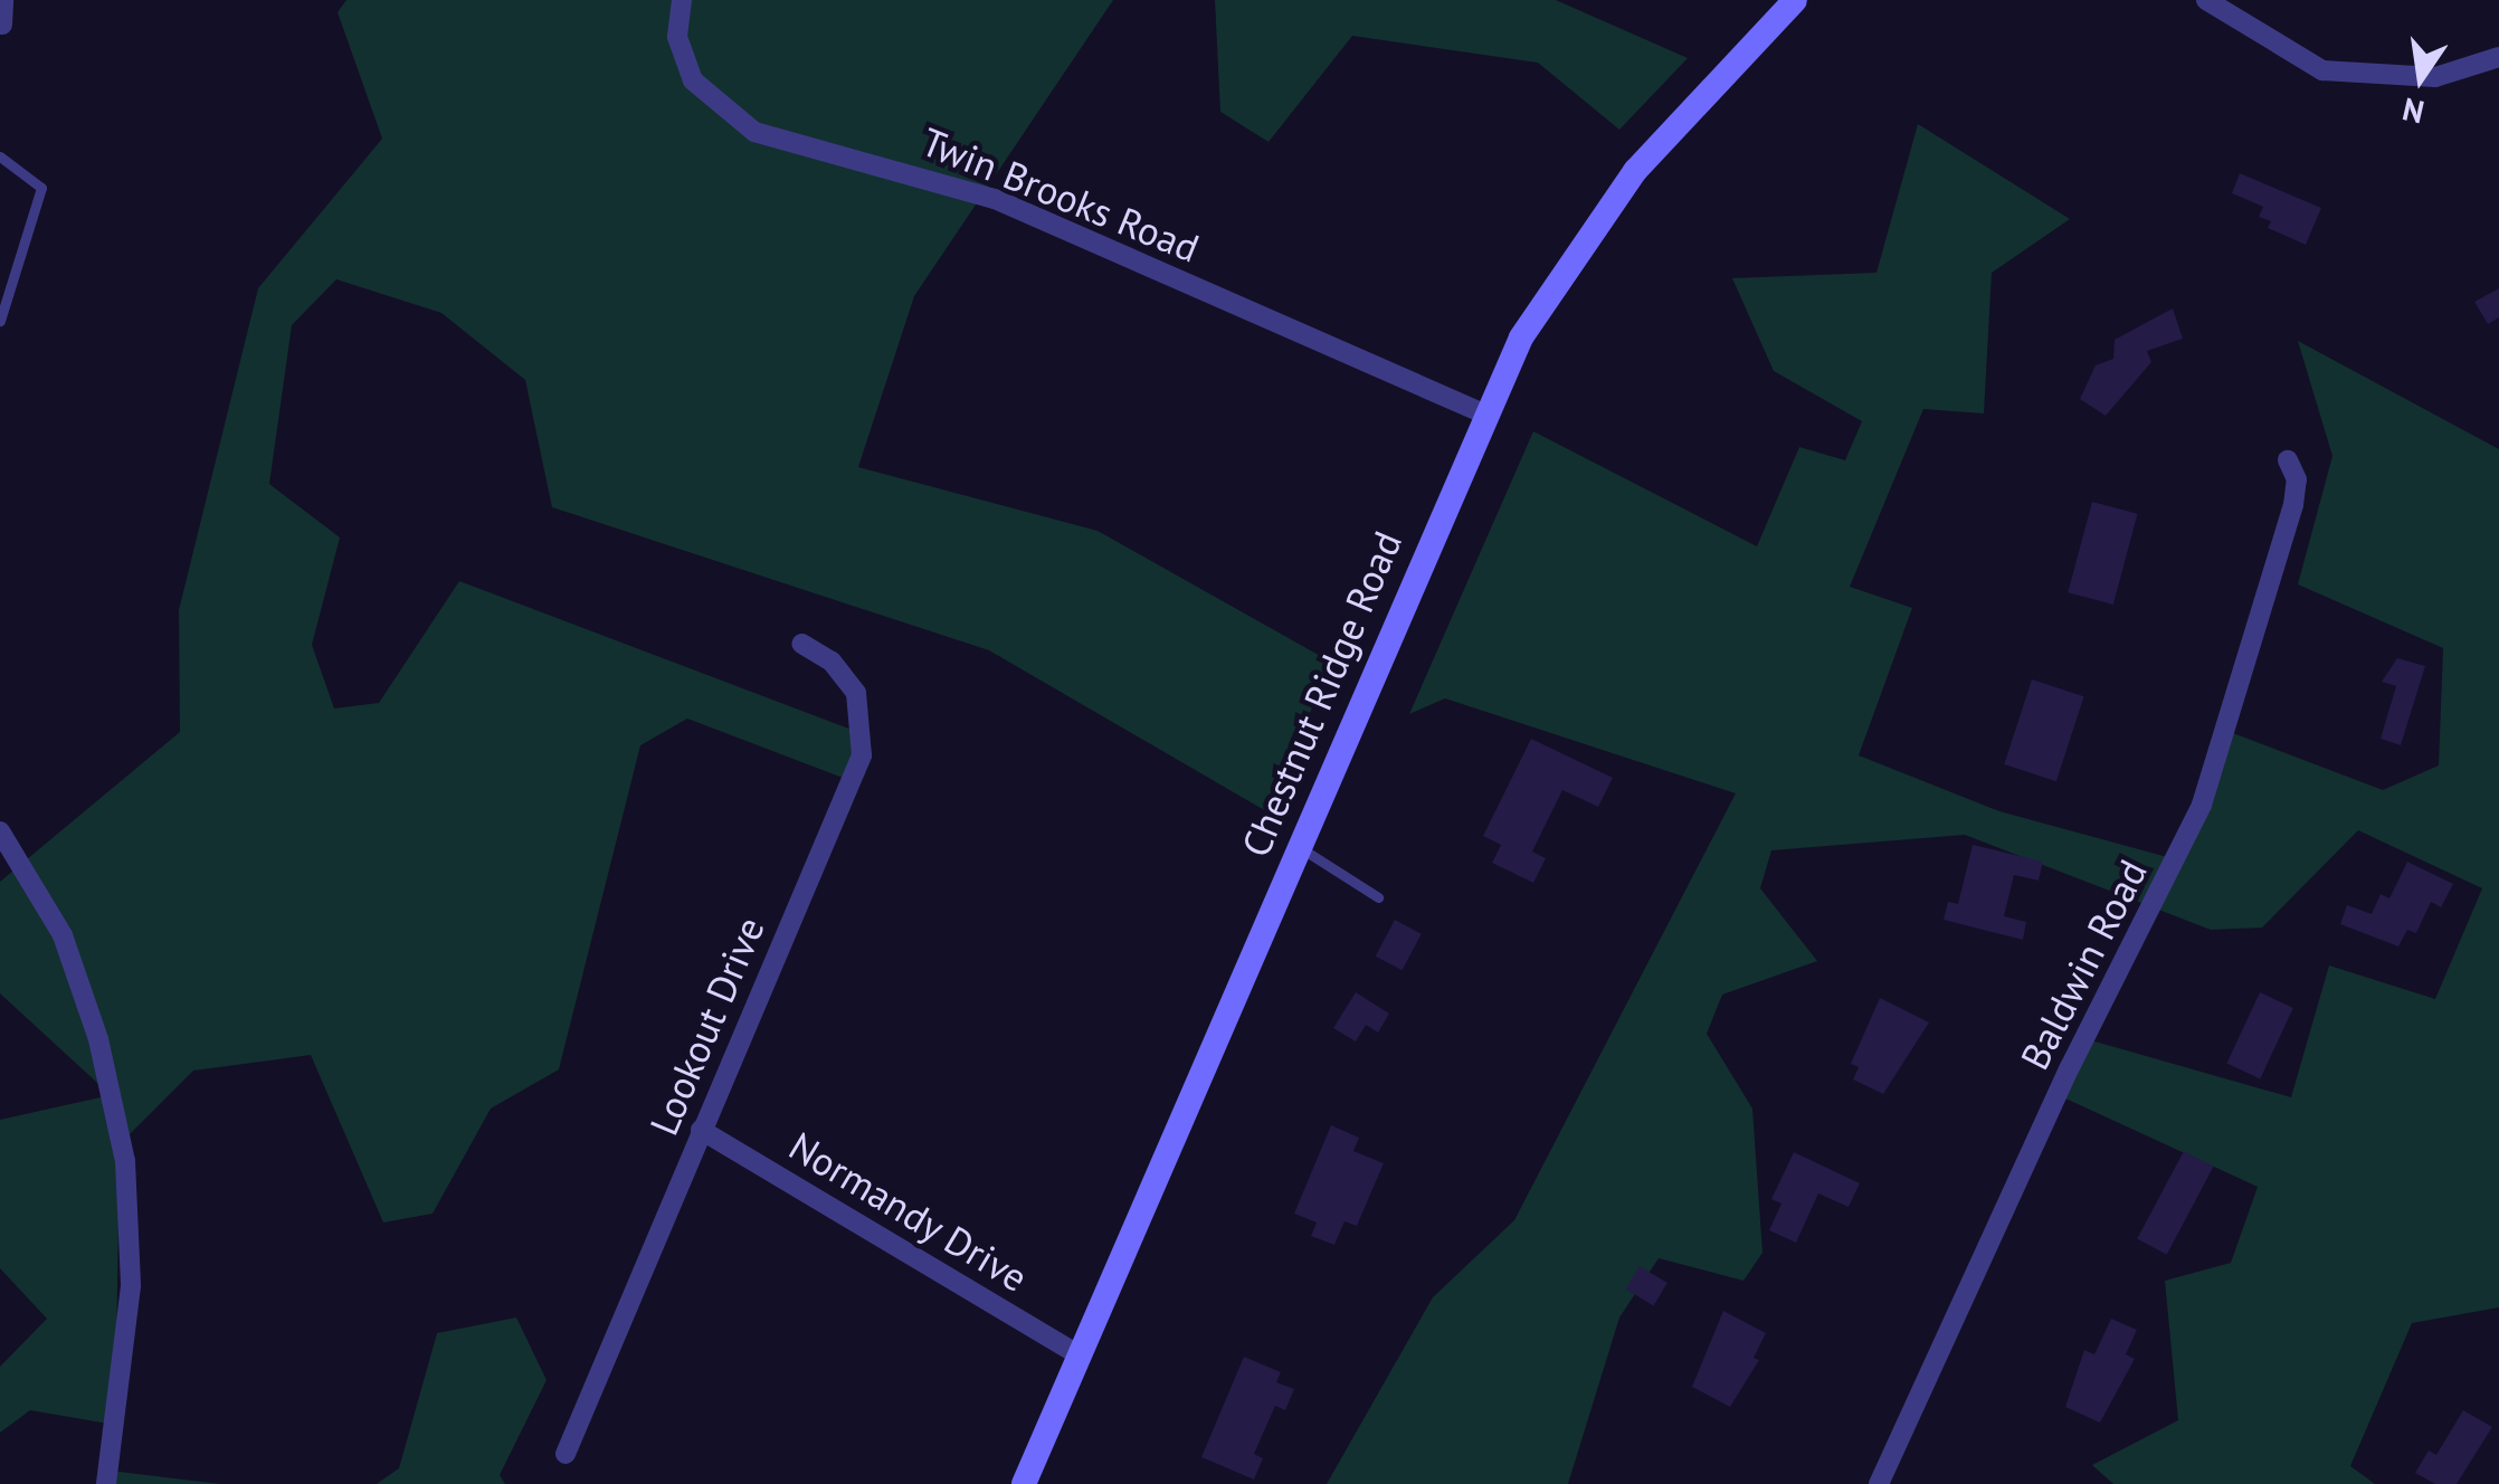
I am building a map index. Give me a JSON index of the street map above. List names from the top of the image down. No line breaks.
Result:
{"streets":{"main road":["Chestnut Ridge Road"],"street":["Twin Brooks Road","Baldwin Road","Lookout Drive","Normandy Drive"]},"crossings":[["Twin Brooks Road","Chestnut Ridge Road"],["Chestnut Ridge Road","Normandy Drive"],["Lookout Drive","Normandy Drive"]],"north":"bottom"}
